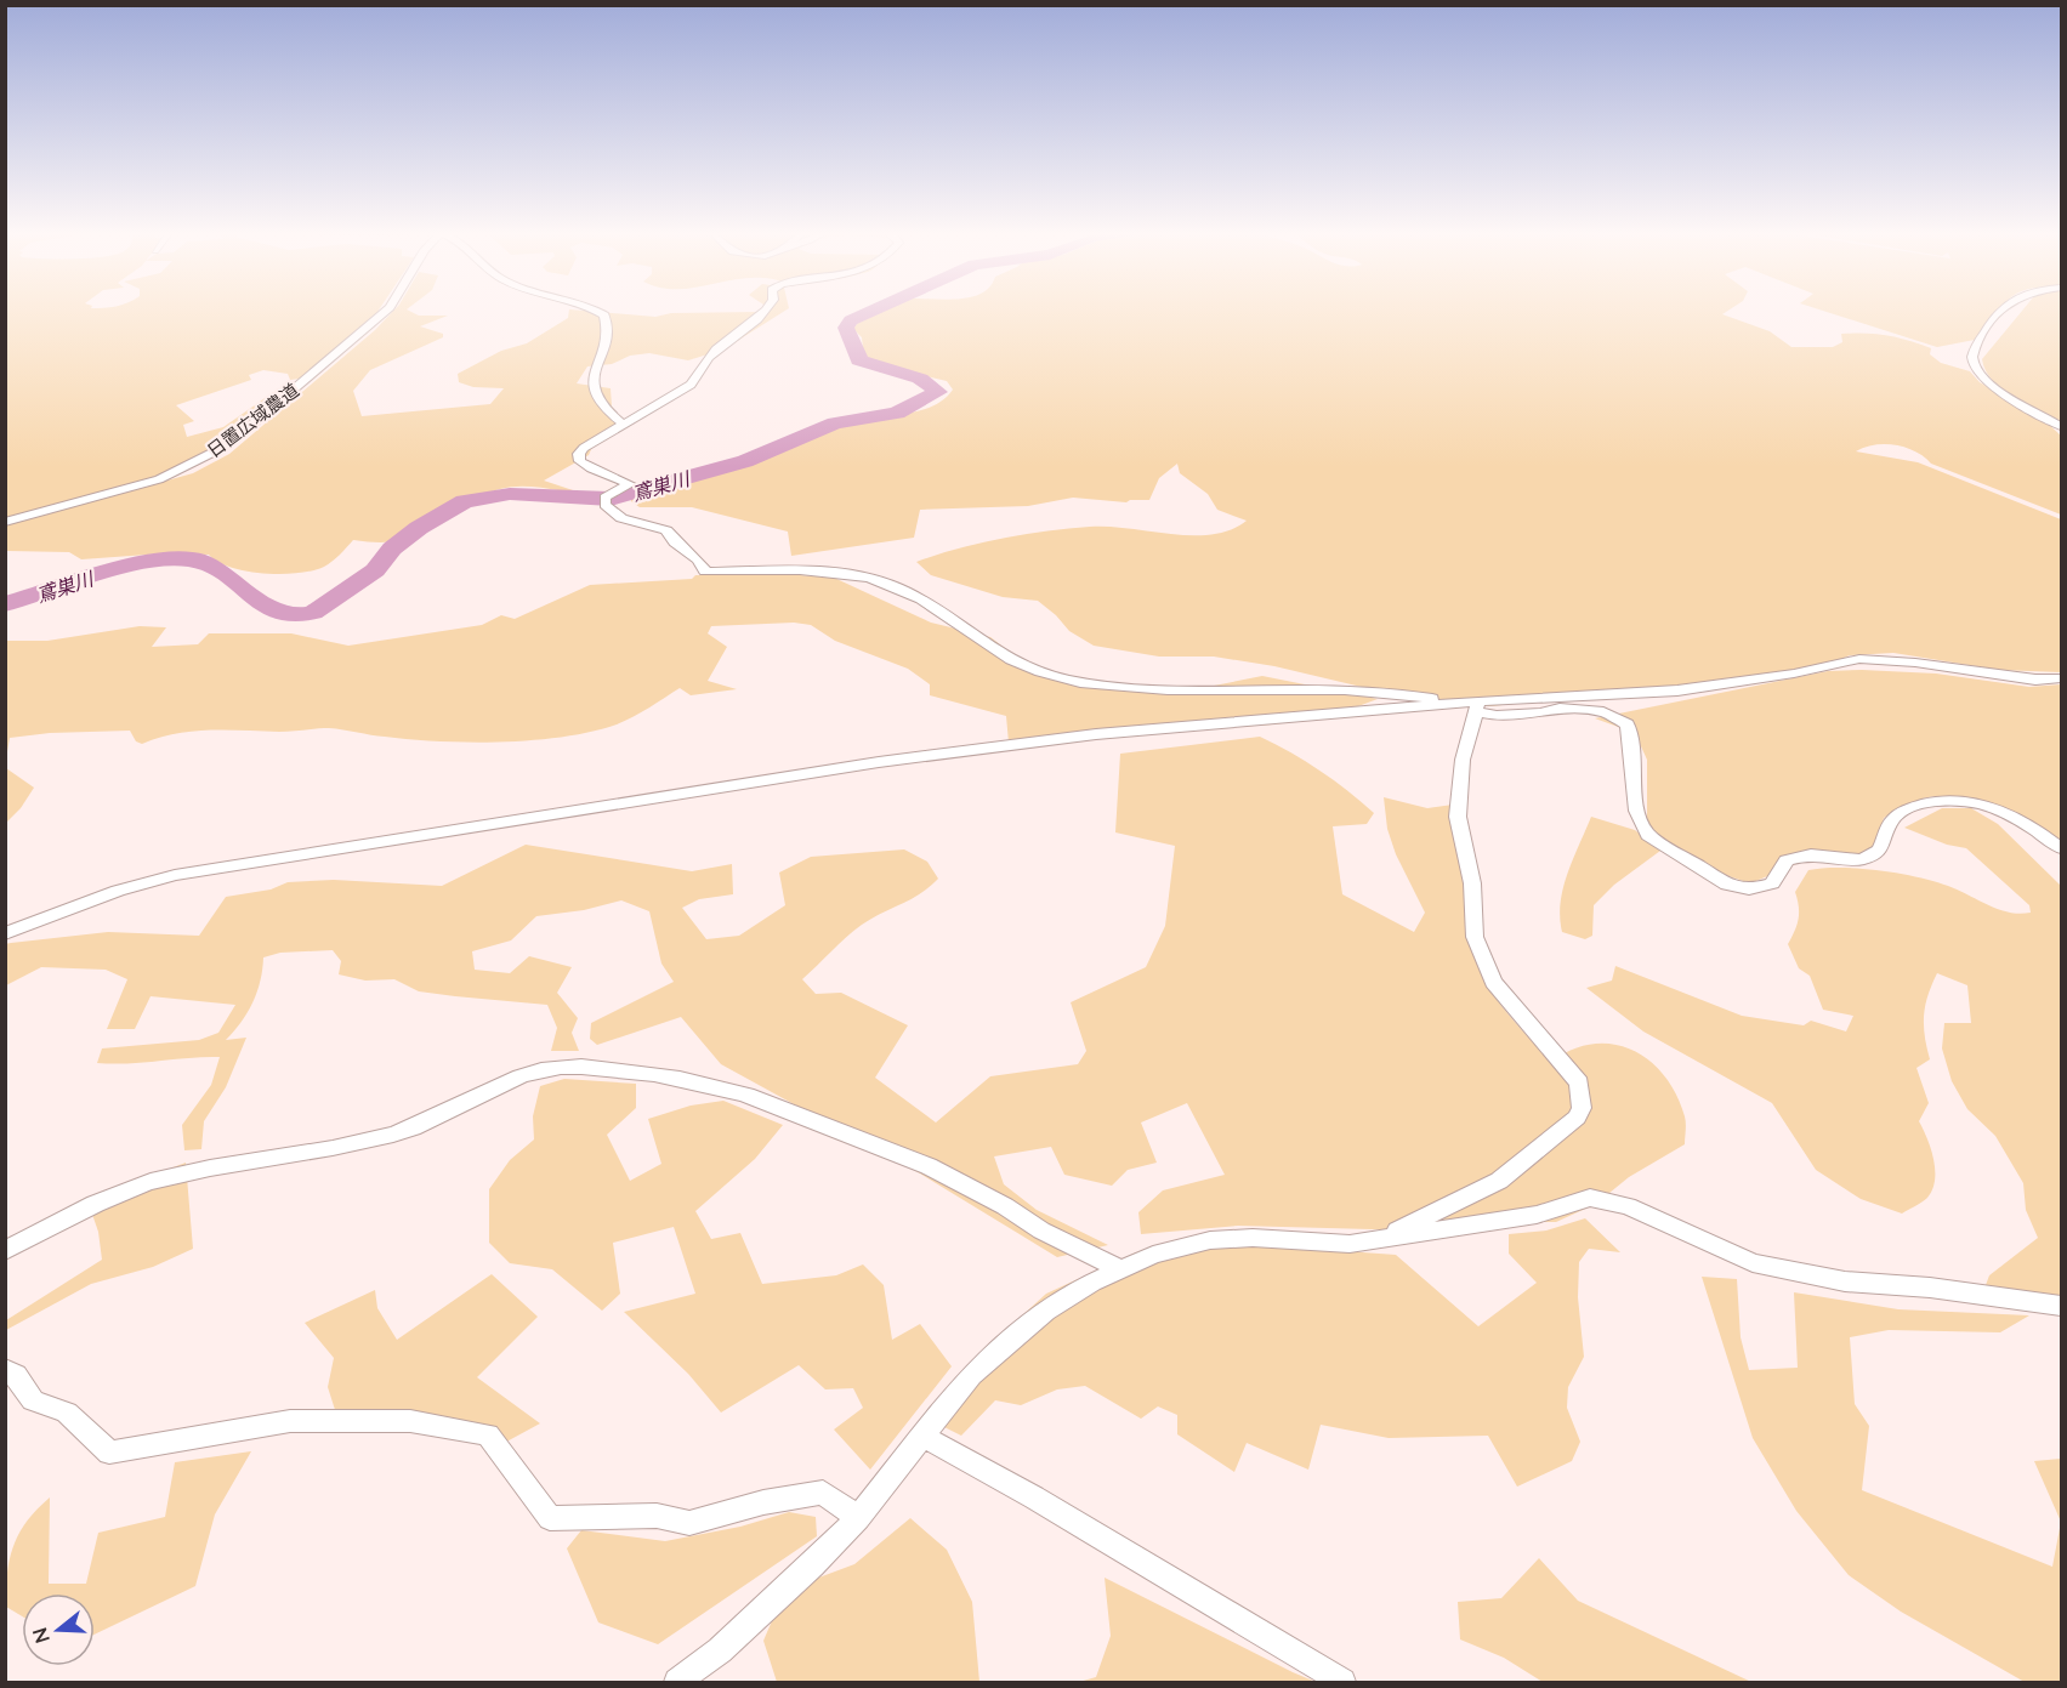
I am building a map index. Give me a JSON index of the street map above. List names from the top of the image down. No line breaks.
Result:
{"streets":{"street":["日置広域農道"]},"water":["鳶巣川"],"north":"left"}
